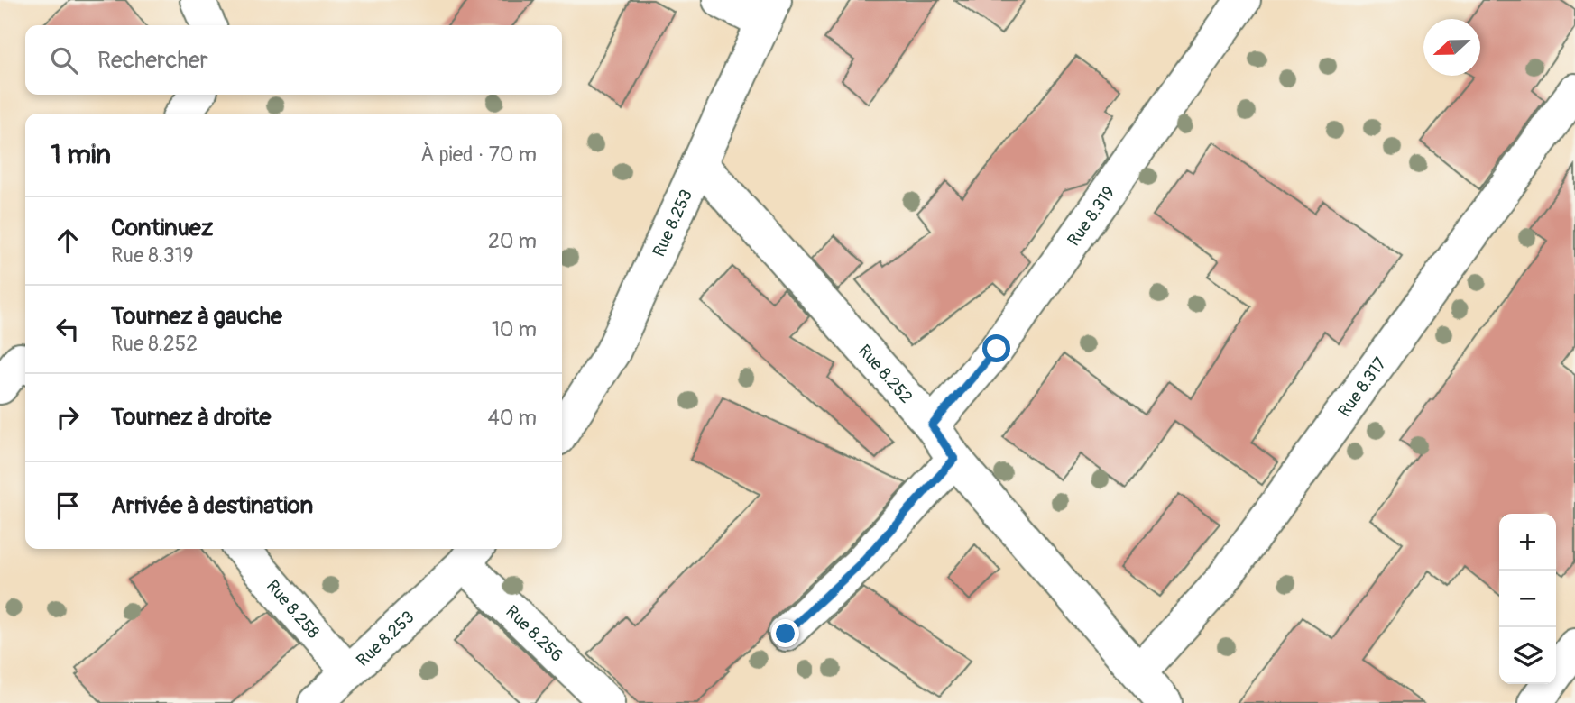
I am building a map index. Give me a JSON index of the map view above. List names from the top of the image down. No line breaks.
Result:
{"streets":{"main road":["Rue 8.319","Rue 8.253","Rue 8.252","Rue 8.317","Rue 8.258","Rue 8.256"]},"crossings":[["Rue 8.319","Rue 8.252"],["Rue 8.253","Rue 8.252"],["Rue 8.253","Rue 8.258"],["Rue 8.253","Rue 8.256"],["Rue 8.252","Rue 8.317"]],"north":"left","page":{"search":"Rechercher","heading":["1 min","À pied · 70 m"],"list":[["Continuez","Rue 8.319","20 m"],["Tournez à gauche","Rue 8.252","10 m"],["Tournez à droite","40 m"],"Arrivée à destination"],"map_buttons":["+","−"]}}
